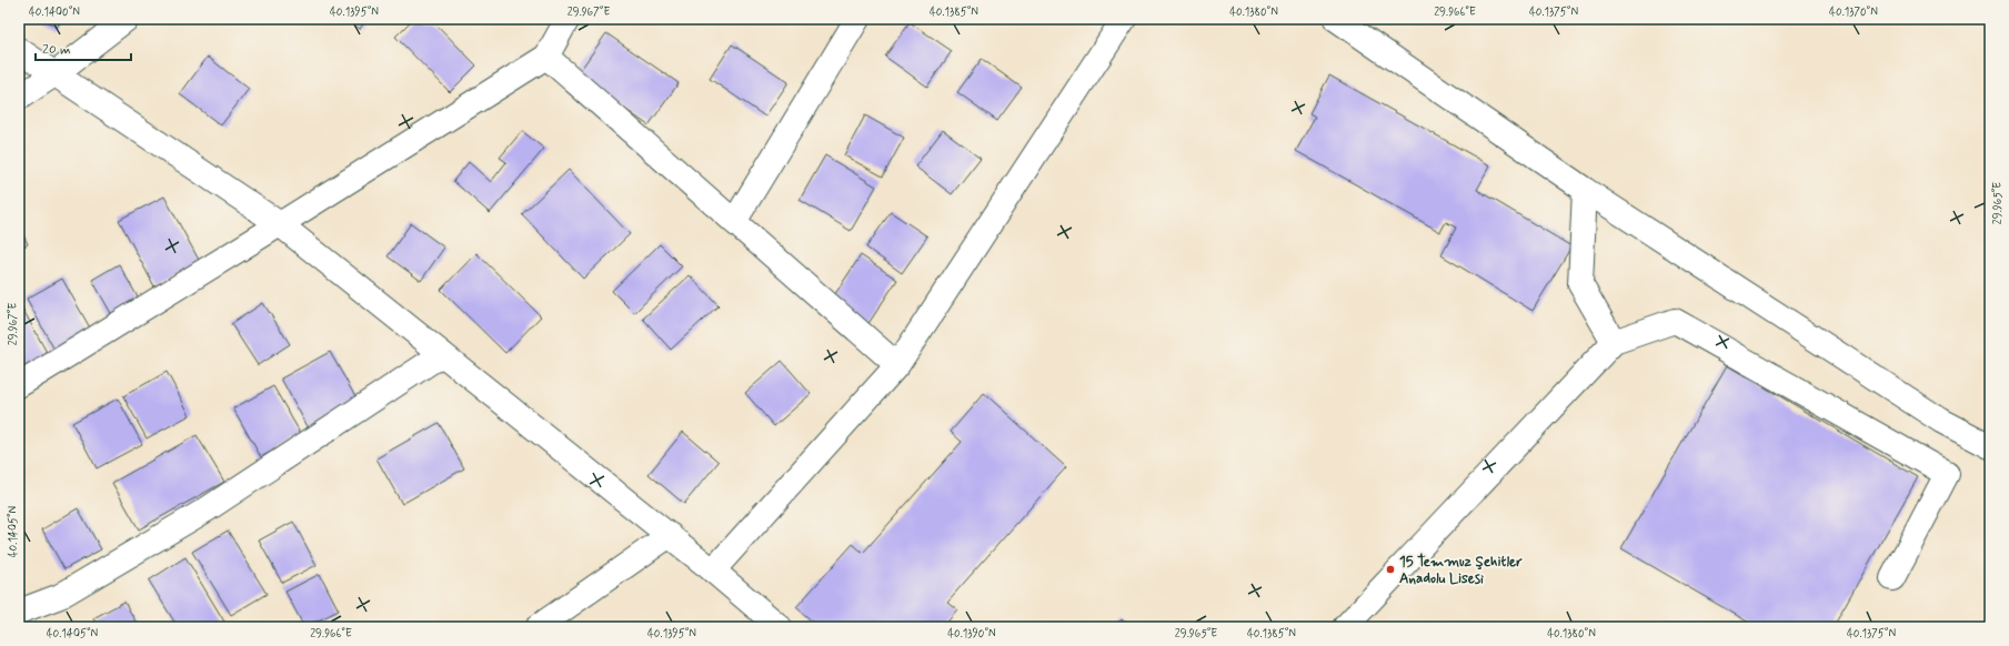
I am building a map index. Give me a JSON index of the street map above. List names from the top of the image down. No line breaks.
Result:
{"places":["15 Temmuz Şehitler Anadolu Lisesi"],"scale_bar":"20 m","coordinates":["40.1400°N","40.1395°N","29.967°E","40.1385°N","40.1380°N","29.966°E","40.1375°N","40.1370°N","29.965°E","40.1405°N","40.1390°N"]}
